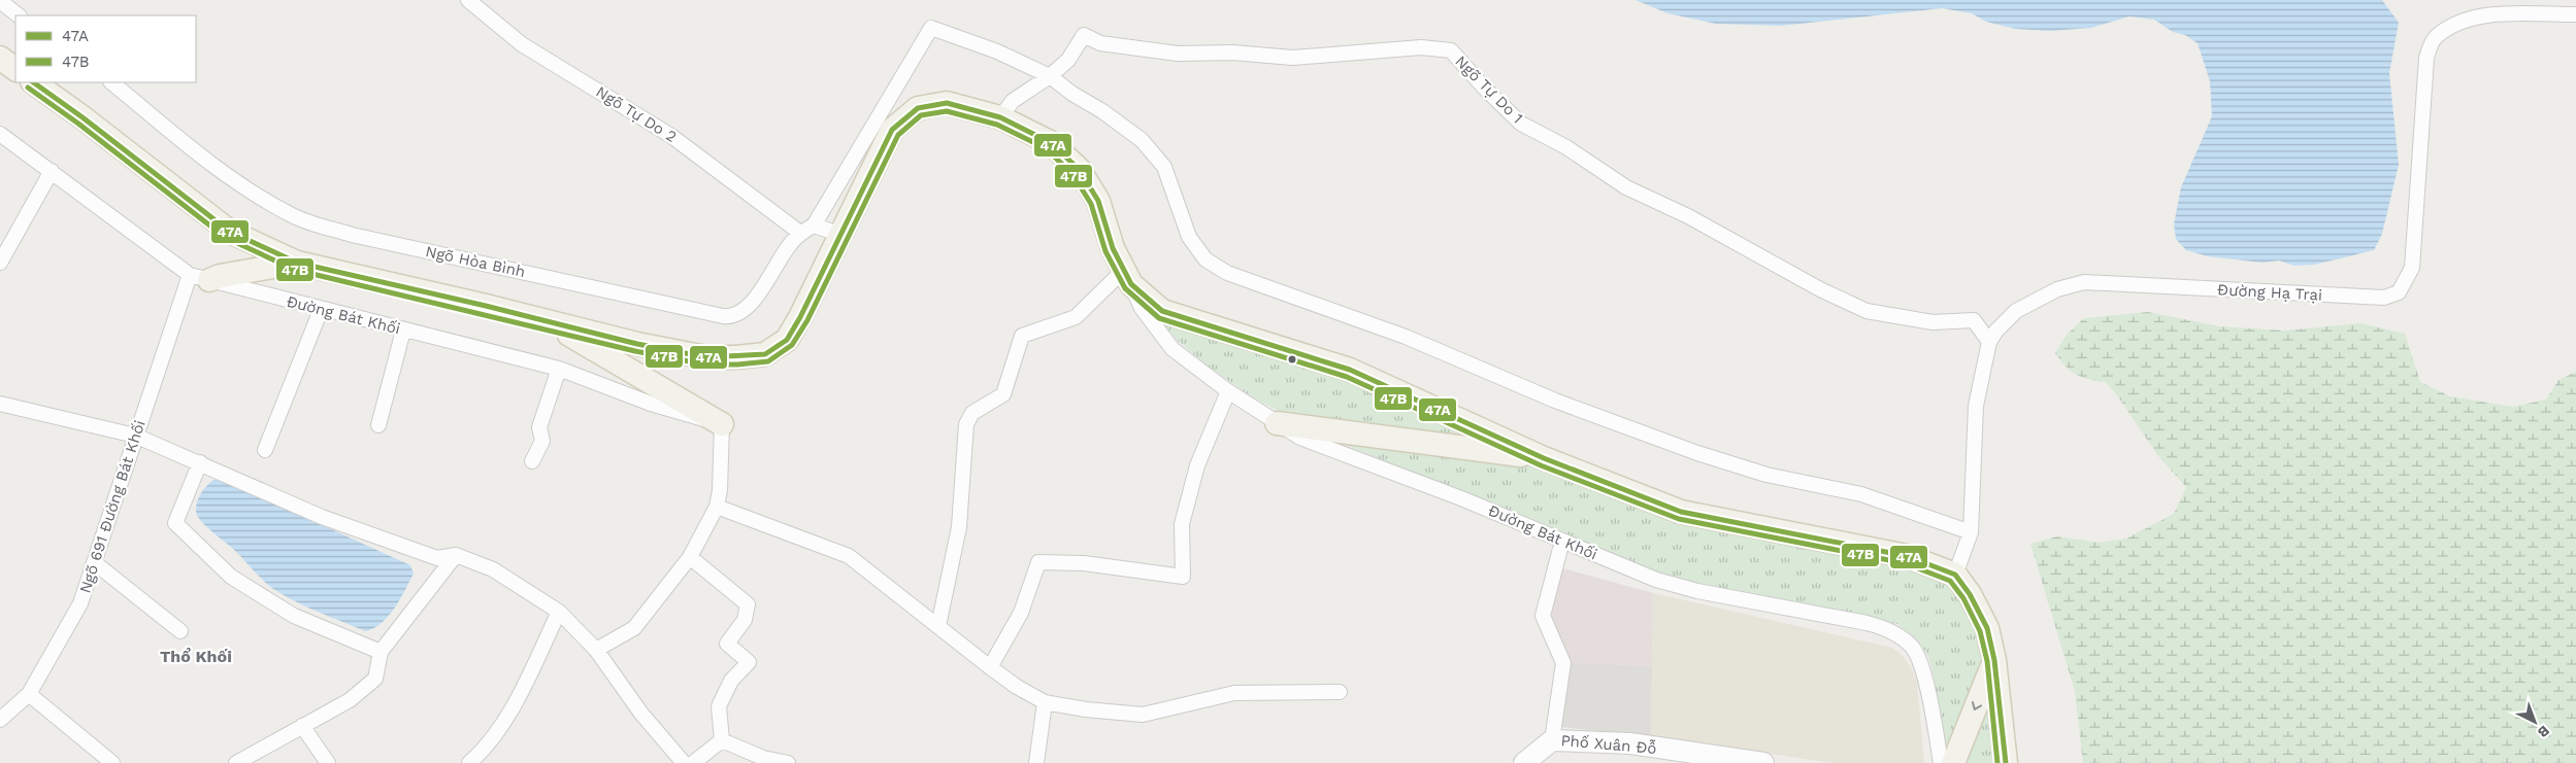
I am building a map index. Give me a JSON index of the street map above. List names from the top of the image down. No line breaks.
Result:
{"streets":{"street":["Ngõ Tự Do 1","Ngõ Tự Do 2","Ngõ Hòa Bình","Đường Hạ Trại","Đường Bát Khối","Ngõ 691 Đường Bát Khối","Phố Xuân Đỗ"]},"crossings":[["Ngõ Tự Do 1","Đường Hạ Trại"],["Ngõ Tự Do 2","Ngõ Hòa Bình"],["Đường Bát Khối","Ngõ 691 Đường Bát Khối"]],"districts":["Thổ Khối"],"lines":["transit line 47A","transit line 47B"],"legend":["47A","47B"],"north":"bottom right"}
